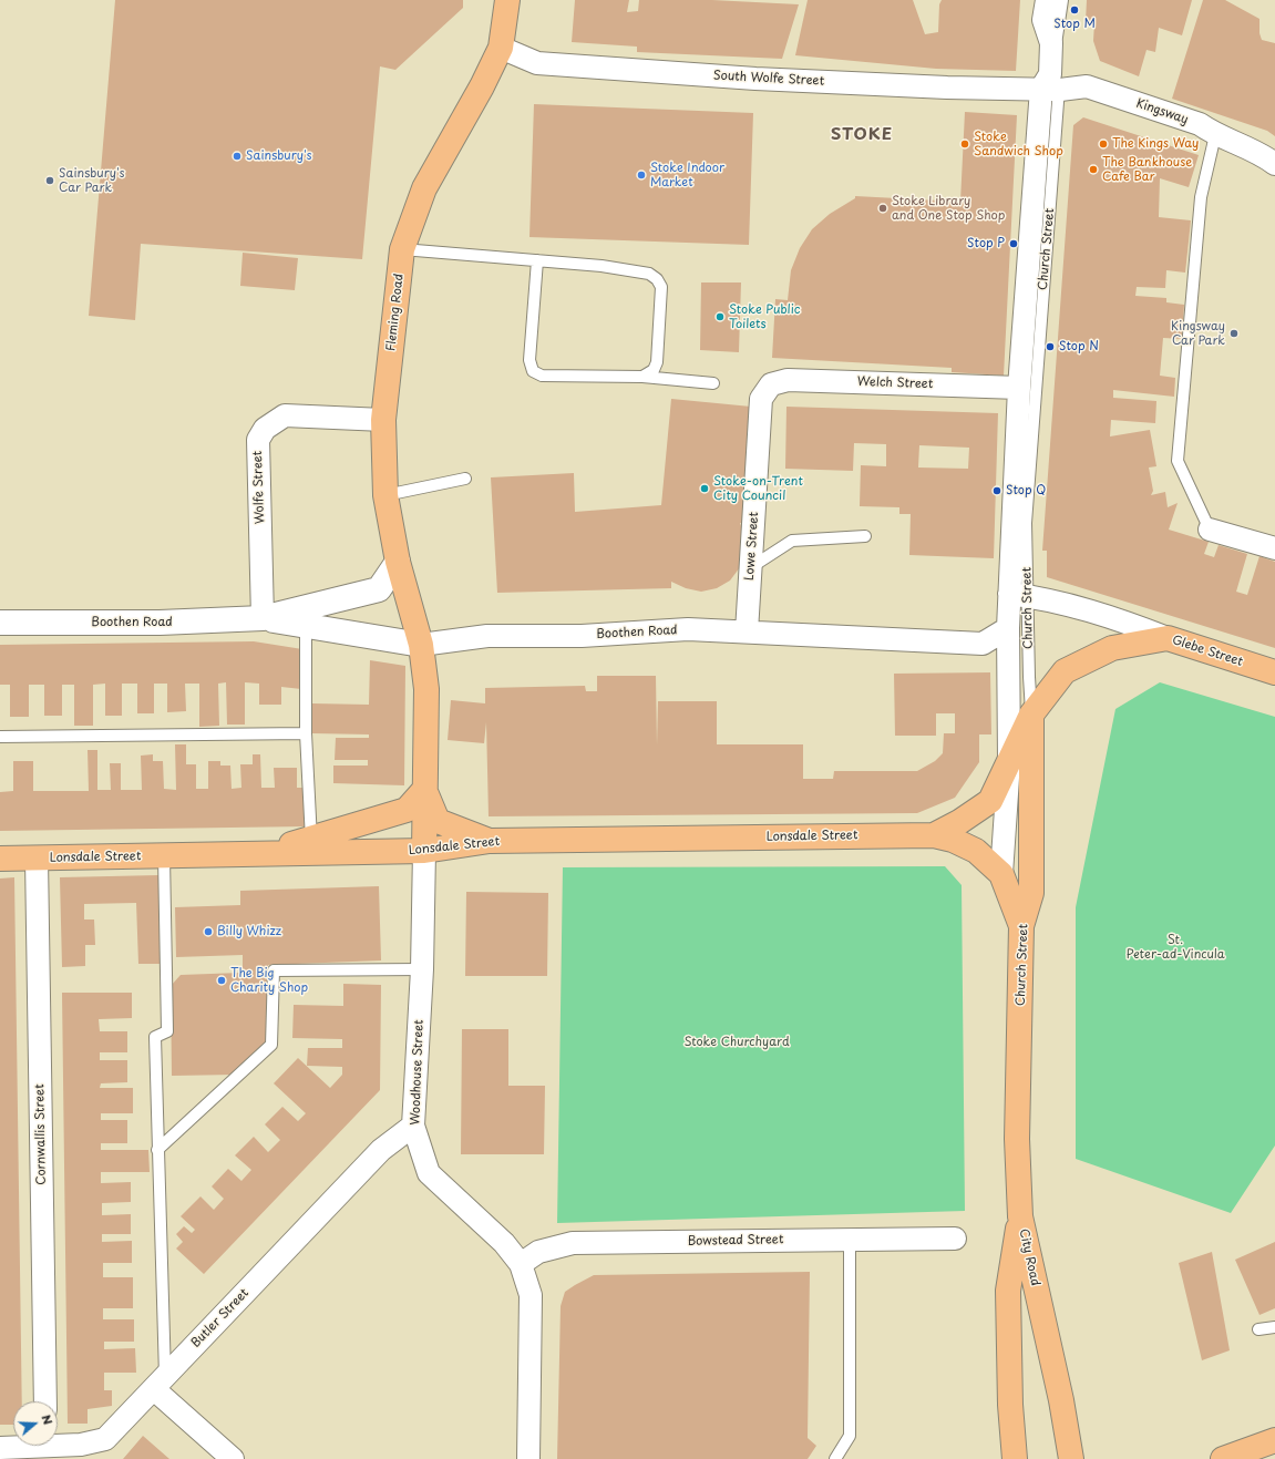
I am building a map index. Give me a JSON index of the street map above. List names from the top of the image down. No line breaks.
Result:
{"streets":{"main road":["Church Street","Fleming Road","Glebe Street","Lonsdale Street","Woodhouse Street","City Road"],"street":["South Wolfe Street","Kingsway","Welch Street","Wolfe Street","Lowe Street","Boothen Road","Cornwallis Street","Bowstead Street","Butler Street"]},"crossings":[["South Wolfe Street","Kingsway"],["South Wolfe Street","Church Street"],["South Wolfe Street","Fleming Road"],["Kingsway","Church Street"],["Church Street","Welch Street"],["Church Street","Boothen Road"],["Church Street","Glebe Street"],["Church Street","Lonsdale Street"],["Church Street","City Road"],["Fleming Road","Wolfe Street"],["Fleming Road","Boothen Road"],["Fleming Road","Woodhouse Street"],["Welch Street","Lowe Street"],["Wolfe Street","Boothen Road"],["Lowe Street","Boothen Road"],["Boothen Road","Woodhouse Street"],["Glebe Street","Lonsdale Street"],["Lonsdale Street","Woodhouse Street"],["Lonsdale Street","Cornwallis Street"],["Woodhouse Street","Bowstead Street"],["Woodhouse Street","Butler Street"]],"districts":["STOKE"],"parks":["St. Peter-ad-Vincula","Stoke Churchyard"],"places":["Stop M","Stoke Sandwich Shop","The Kings Way","Sainsbury's","The Bankhouse Cafe Bar","Stoke Indoor Market","Sainsbury's Car Park","Stoke Library and One Stop Shop","Stop P","Stoke Public Toilets","Kingsway Car Park","Stop N","Stoke-on-Trent City Council","Stop Q","Billy Whizz","The Big Charity Shop"],"north":"right"}
